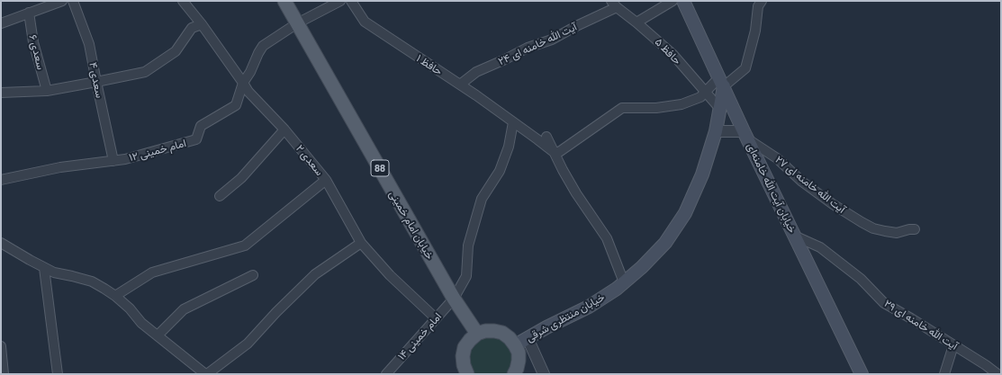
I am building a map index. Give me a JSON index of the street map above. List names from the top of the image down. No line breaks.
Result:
{"streets":{"main road":["88","خیابان آیت الله خامنه‌ای","خیابان امام خمینی","خیابان منتظری شرقی"],"street":["آیت الله خامنه ای ۲۴","حافظ ۵","سعدی ۶","حافظ ۱","سعدی ۴","امام خمینی ۱۲","سعدی ۲","آیت الله خامنه ای ۲۷","آیت الله خامنه ای ۲۹","امام خمینی ۱۴"]},"crossings":[["آیت الله خامنه ای ۲۴","حافظ ۵"],["آیت الله خامنه ای ۲۴","حافظ ۱"],["حافظ ۵","خیابان منتظری شرقی"],["حافظ ۱","امام خمینی ۱۴"],["سعدی ۴","امام خمینی ۱۲"],["امام خمینی ۱۲","سعدی ۲"],["امام خمینی ۱۲","خیابان امام خمینی"],["سعدی ۲","امام خمینی ۱۴"],["آیت الله خامنه ای ۲۷","خیابان آیت الله خامنه‌ای"],["خیابان آیت الله خامنه‌ای","خیابان منتظری شرقی"],["خیابان آیت الله خامنه‌ای","آیت الله خامنه ای ۲۹"],["خیابان امام خمینی","امام خمینی ۱۴"]]}
